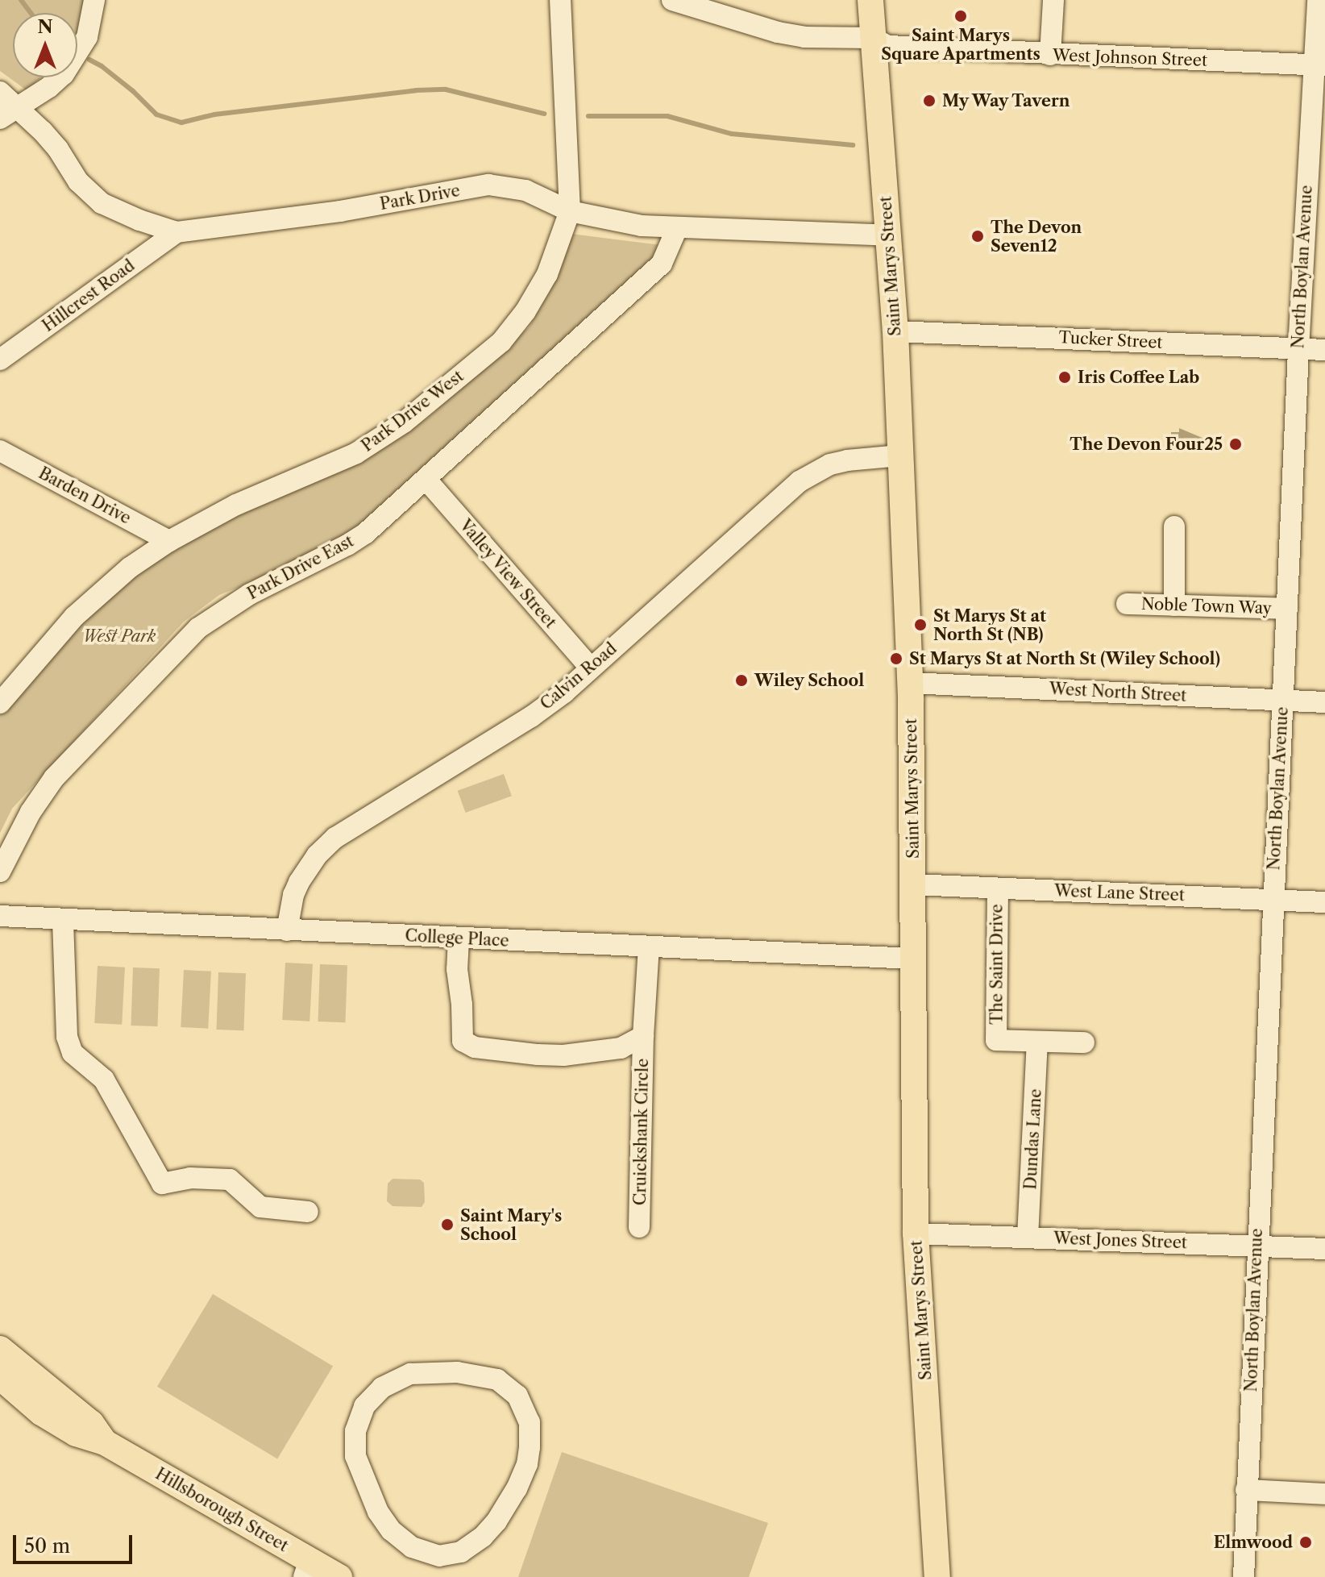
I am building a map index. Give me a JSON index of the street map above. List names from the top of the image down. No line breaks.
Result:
{"streets":{"main road":["Saint Marys Street","Hillsborough Street"],"street":["West Johnson Street","Park Drive","North Boylan Avenue","Hillcrest Road","Tucker Street","Park Drive West","Barden Drive","Park Drive East","Valley View Street","Noble Town Way","Calvin Road","West North Street","West Lane Street","College Place","The Saint Drive","Cruickshank Circle","Dundas Lane","West Jones Street"]},"crossings":[["West Johnson Street","Saint Marys Street"],["West Johnson Street","North Boylan Avenue"],["Park Drive","Saint Marys Street"],["Park Drive","Hillcrest Road"],["Park Drive","Park Drive West"],["Park Drive","Park Drive East"],["Saint Marys Street","Tucker Street"],["Saint Marys Street","Calvin Road"],["Saint Marys Street","West North Street"],["Saint Marys Street","West Lane Street"],["Saint Marys Street","College Place"],["Saint Marys Street","West Jones Street"],["North Boylan Avenue","Tucker Street"],["North Boylan Avenue","Noble Town Way"],["North Boylan Avenue","West North Street"],["North Boylan Avenue","West Lane Street"],["North Boylan Avenue","West Jones Street"],["Park Drive West","Barden Drive"],["Park Drive East","Valley View Street"],["Valley View Street","Calvin Road"],["Calvin Road","College Place"],["West Lane Street","The Saint Drive"],["College Place","Cruickshank Circle"],["The Saint Drive","Dundas Lane"],["Dundas Lane","West Jones Street"]],"parks":["West Park"],"places":["Saint Marys Square Apartments","My Way Tavern","The Devon Seven12","Iris Coffee Lab","The Devon Four25","St Marys St at North St (NB)","St Marys St at North St (Wiley School)","Wiley School","Saint Mary's School","Elmwood"],"scale_bar":"50 m","north":"top"}
